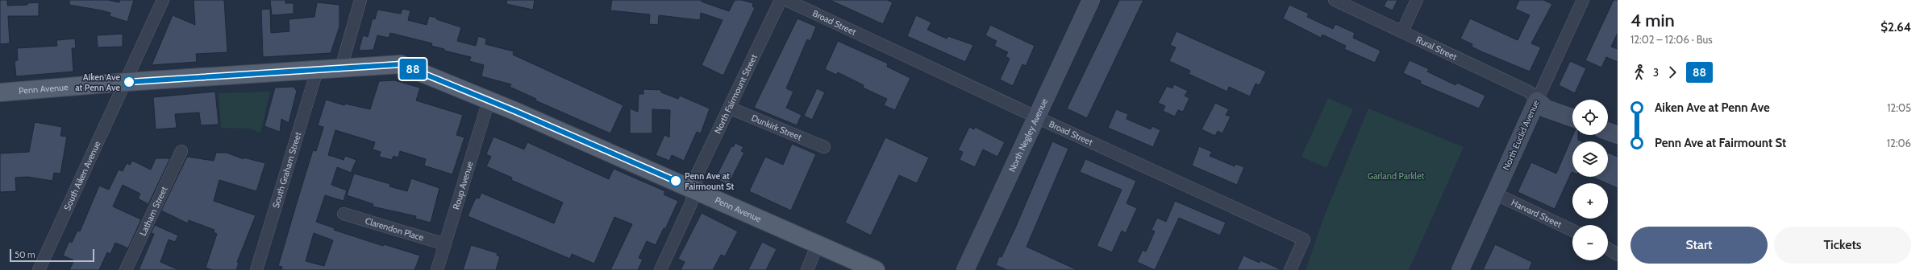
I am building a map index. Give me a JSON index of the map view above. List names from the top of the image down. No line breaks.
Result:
{"streets":{"main road":["Penn Avenue","North Negley Avenue","North Euclid Avenue"],"street":["Broad Street","Rural Street","North Fairmount Street","Dunkirk Street","South Graham Street","South Aiken Avenue","Roup Avenue","Latham Street","Harvard Street","Clarendon Place"]},"crossings":[["Broad Street","North Negley Avenue"],["Rural Street","North Euclid Avenue"],["Penn Avenue","North Fairmount Street"],["Penn Avenue","South Graham Street"],["Penn Avenue","South Aiken Avenue"],["Penn Avenue","Roup Avenue"],["North Fairmount Street","Dunkirk Street"],["North Euclid Avenue","Harvard Street"],["Roup Avenue","Clarendon Place"]],"parks":["Garland Parklet"],"places":["Aiken Ave at Penn Ave","Penn Ave at Fairmount St"],"lines":["bus line 88"],"scale_bar":"50 m","page":{"on_map":"88","heading":["4 min","12:02 – 12:06 · Bus","$2.64"],"legs":["3","88"],"list":[{"name":"Aiken Ave at Penn Ave","value":"12:05"},{"name":"Penn Ave at Fairmount St","value":"12:06"}],"map_buttons":["+","−"],"buttons":["Start","Tickets"],"scale":"50 m"}}
